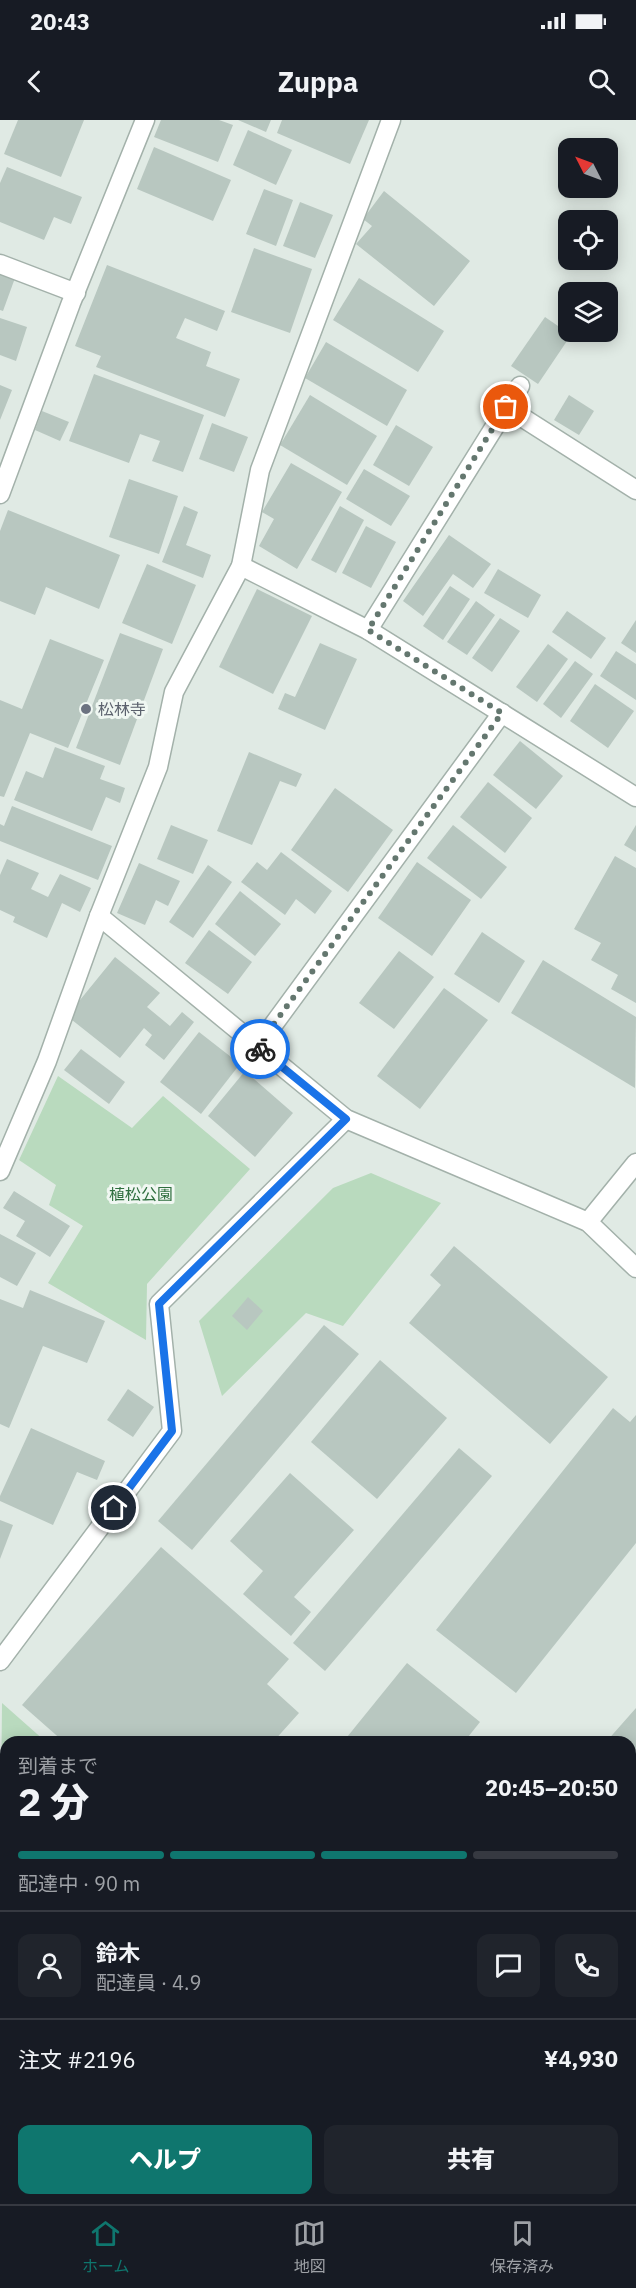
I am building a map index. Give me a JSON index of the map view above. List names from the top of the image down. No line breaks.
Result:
{"parks":["植松公園"],"places":["松林寺"],"north":"top left","page":{"status":"20:43","header":"Zuppa","heading":["2 分","到着まで","20:45–20:50"],"panel":["鈴木","配達員 · 4.9","注文 #2196","¥4,930"],"bar":"配達中 · 90 m","buttons":["ヘルプ","共有"],"tabs":["ホーム","地図","保存済み"]}}
